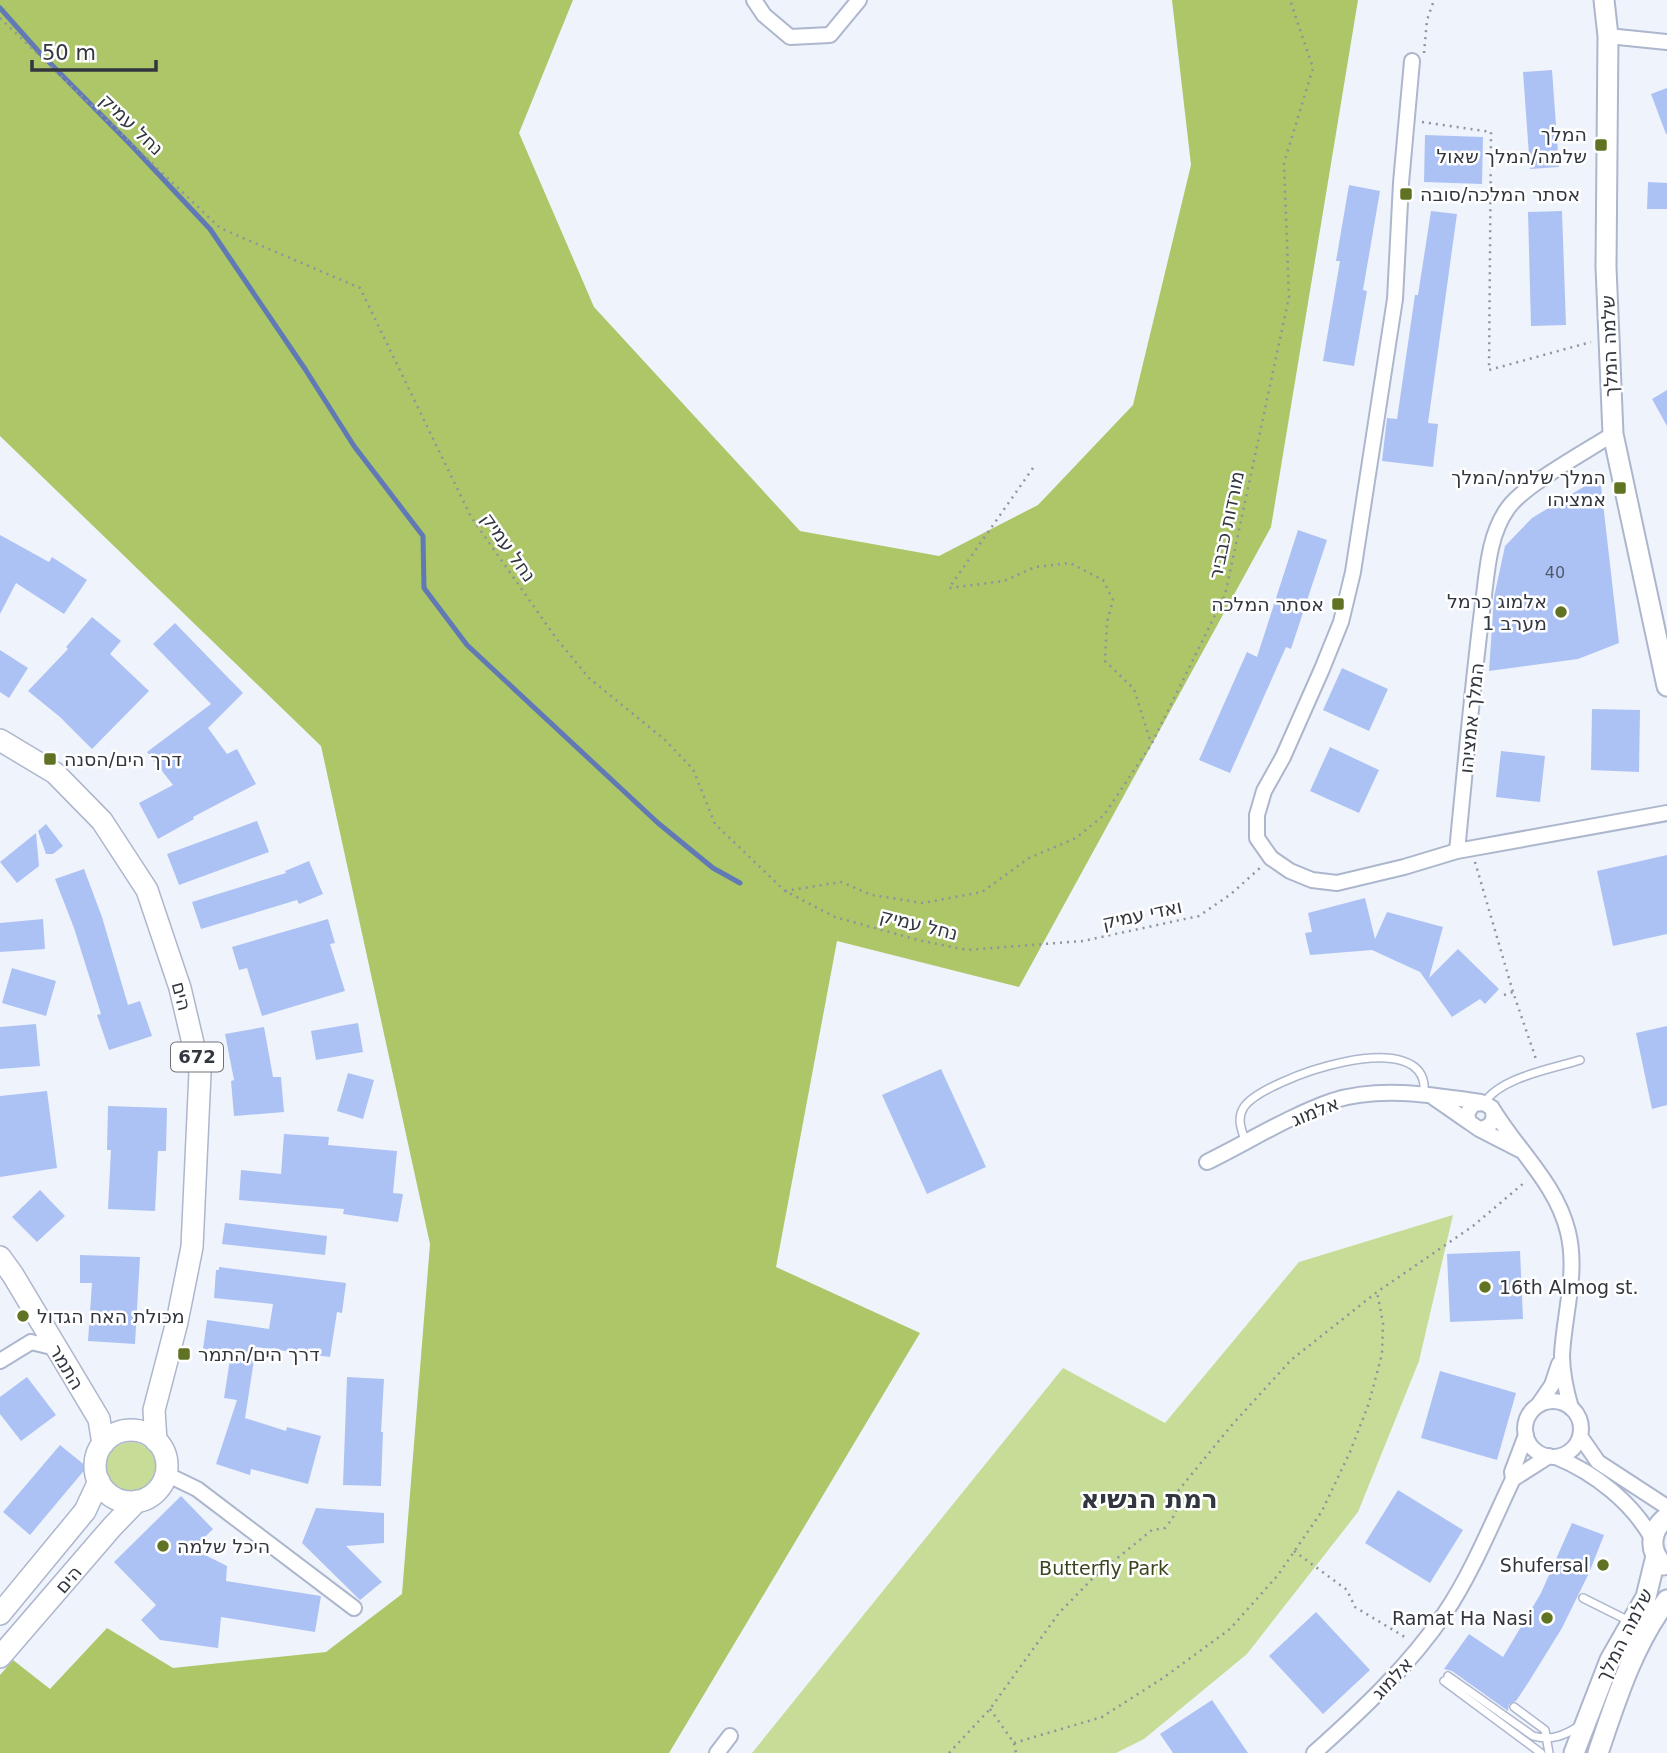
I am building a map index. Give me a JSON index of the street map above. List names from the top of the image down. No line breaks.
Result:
{"streets":{"main road":["הים","672","התמר"],"street":["שלמה המלך","המלך אמציהו","אלמוג"],"path":["נחל עמיק","מורדות כבביר","ואדי עמיק"]},"crossings":[["נחל עמיק","מורדות כבביר"],["נחל עמיק","ואדי עמיק"],["שלמה המלך","המלך אמציהו"],["הים","672"],["הים","התמר"],["672","התמר"]],"districts":["רמת הנשיא"],"parks":["Butterfly Park"],"places":{"transit":["המלך שלמה/המלך שאול","אסתר המלכה/סובה","המלך שלמה/המלך אמציהו","אסתר המלכה","דרך הים/הסנה","דרך הים/התמר"],"other":["אלמוג כרמל מערב 1","16th Almog st.","מכולת האח הגדול","היכל שלמה","Shufersal","Ramat Ha Nasi"]},"house_numbers":["40"],"scale_bar":"50 m"}
